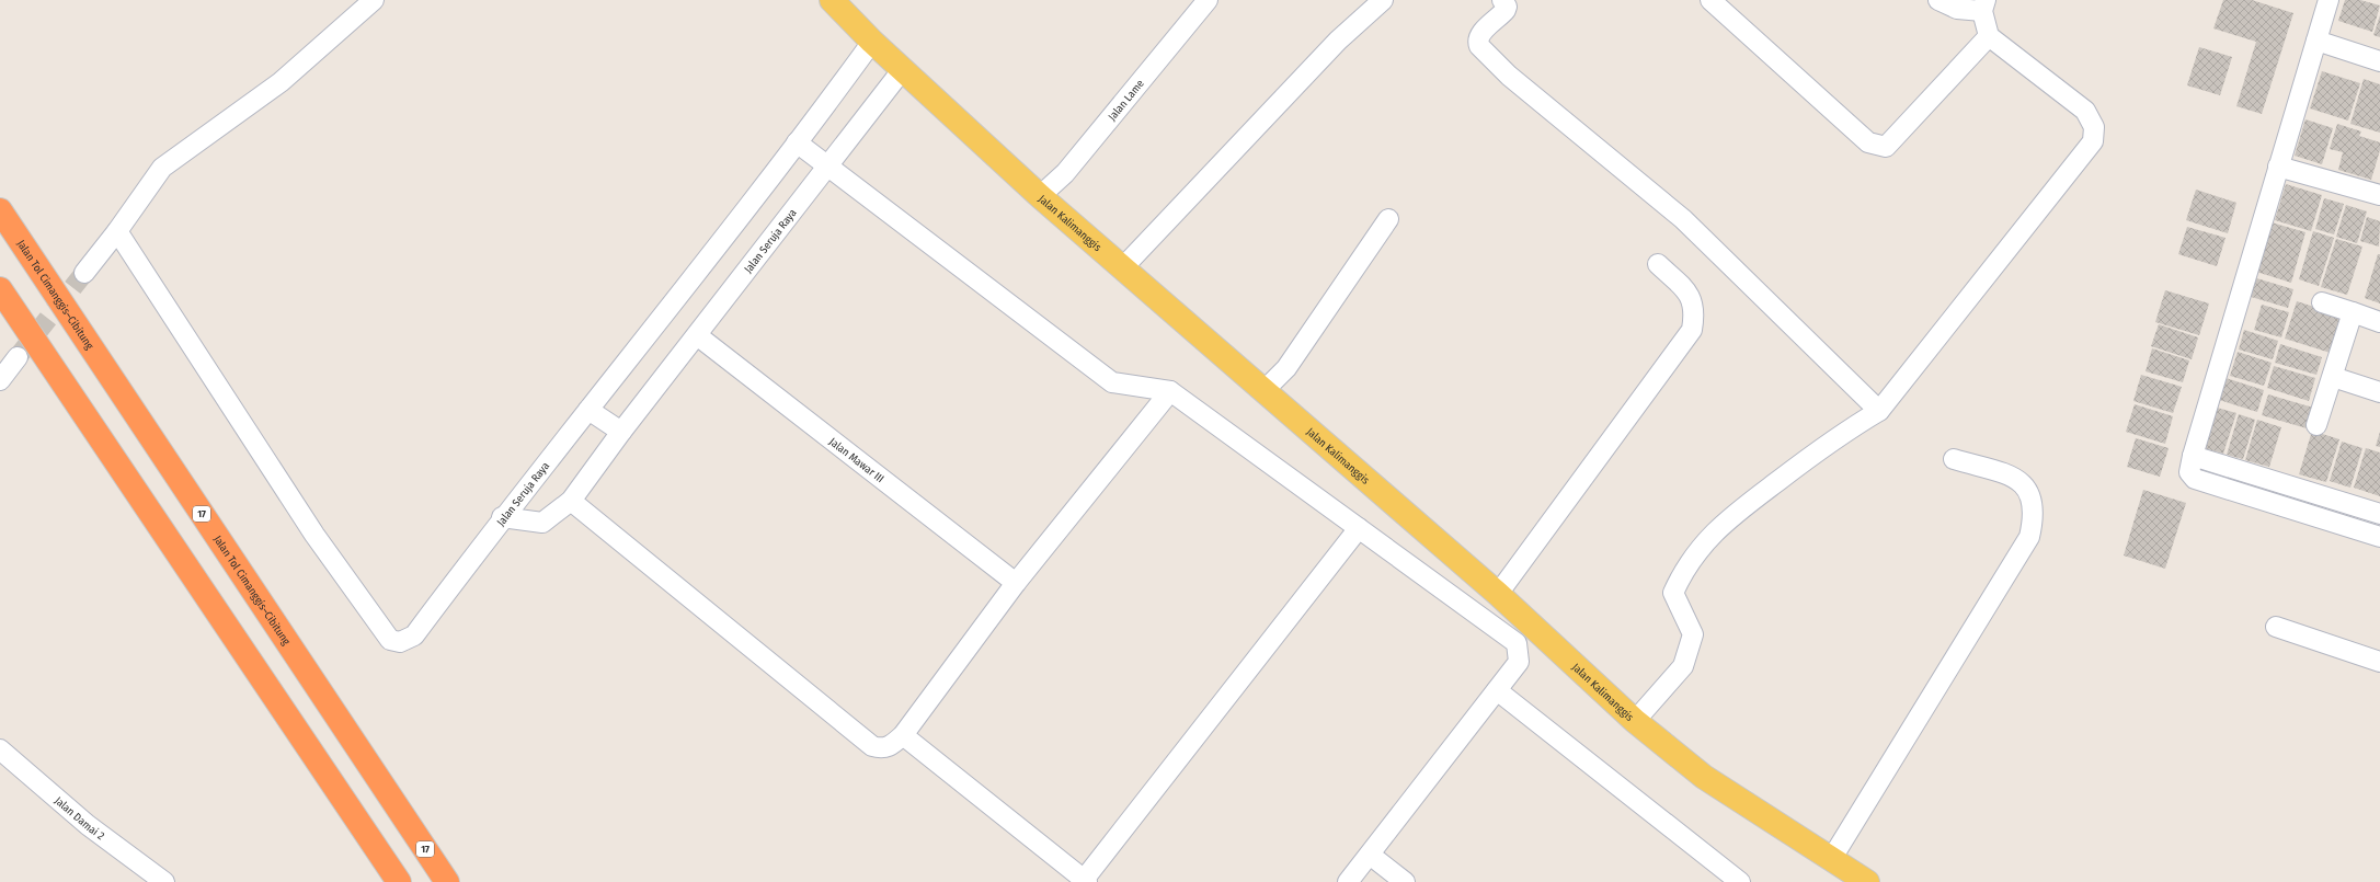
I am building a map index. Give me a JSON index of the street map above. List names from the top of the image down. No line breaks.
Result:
{"streets":{"highway":["Jalan Tol Cimanggis–Cibitung","17"],"main road":["Jalan Kalimanggis"],"street":["Jalan Lame","Jalan Seruja Raya","Jalan Mawar III","Jalan Damai 2"]},"crossings":[["Jalan Lame","Jalan Kalimanggis"],["Jalan Kalimanggis","Jalan Seruja Raya"],["Jalan Seruja Raya","Jalan Mawar III"]]}
